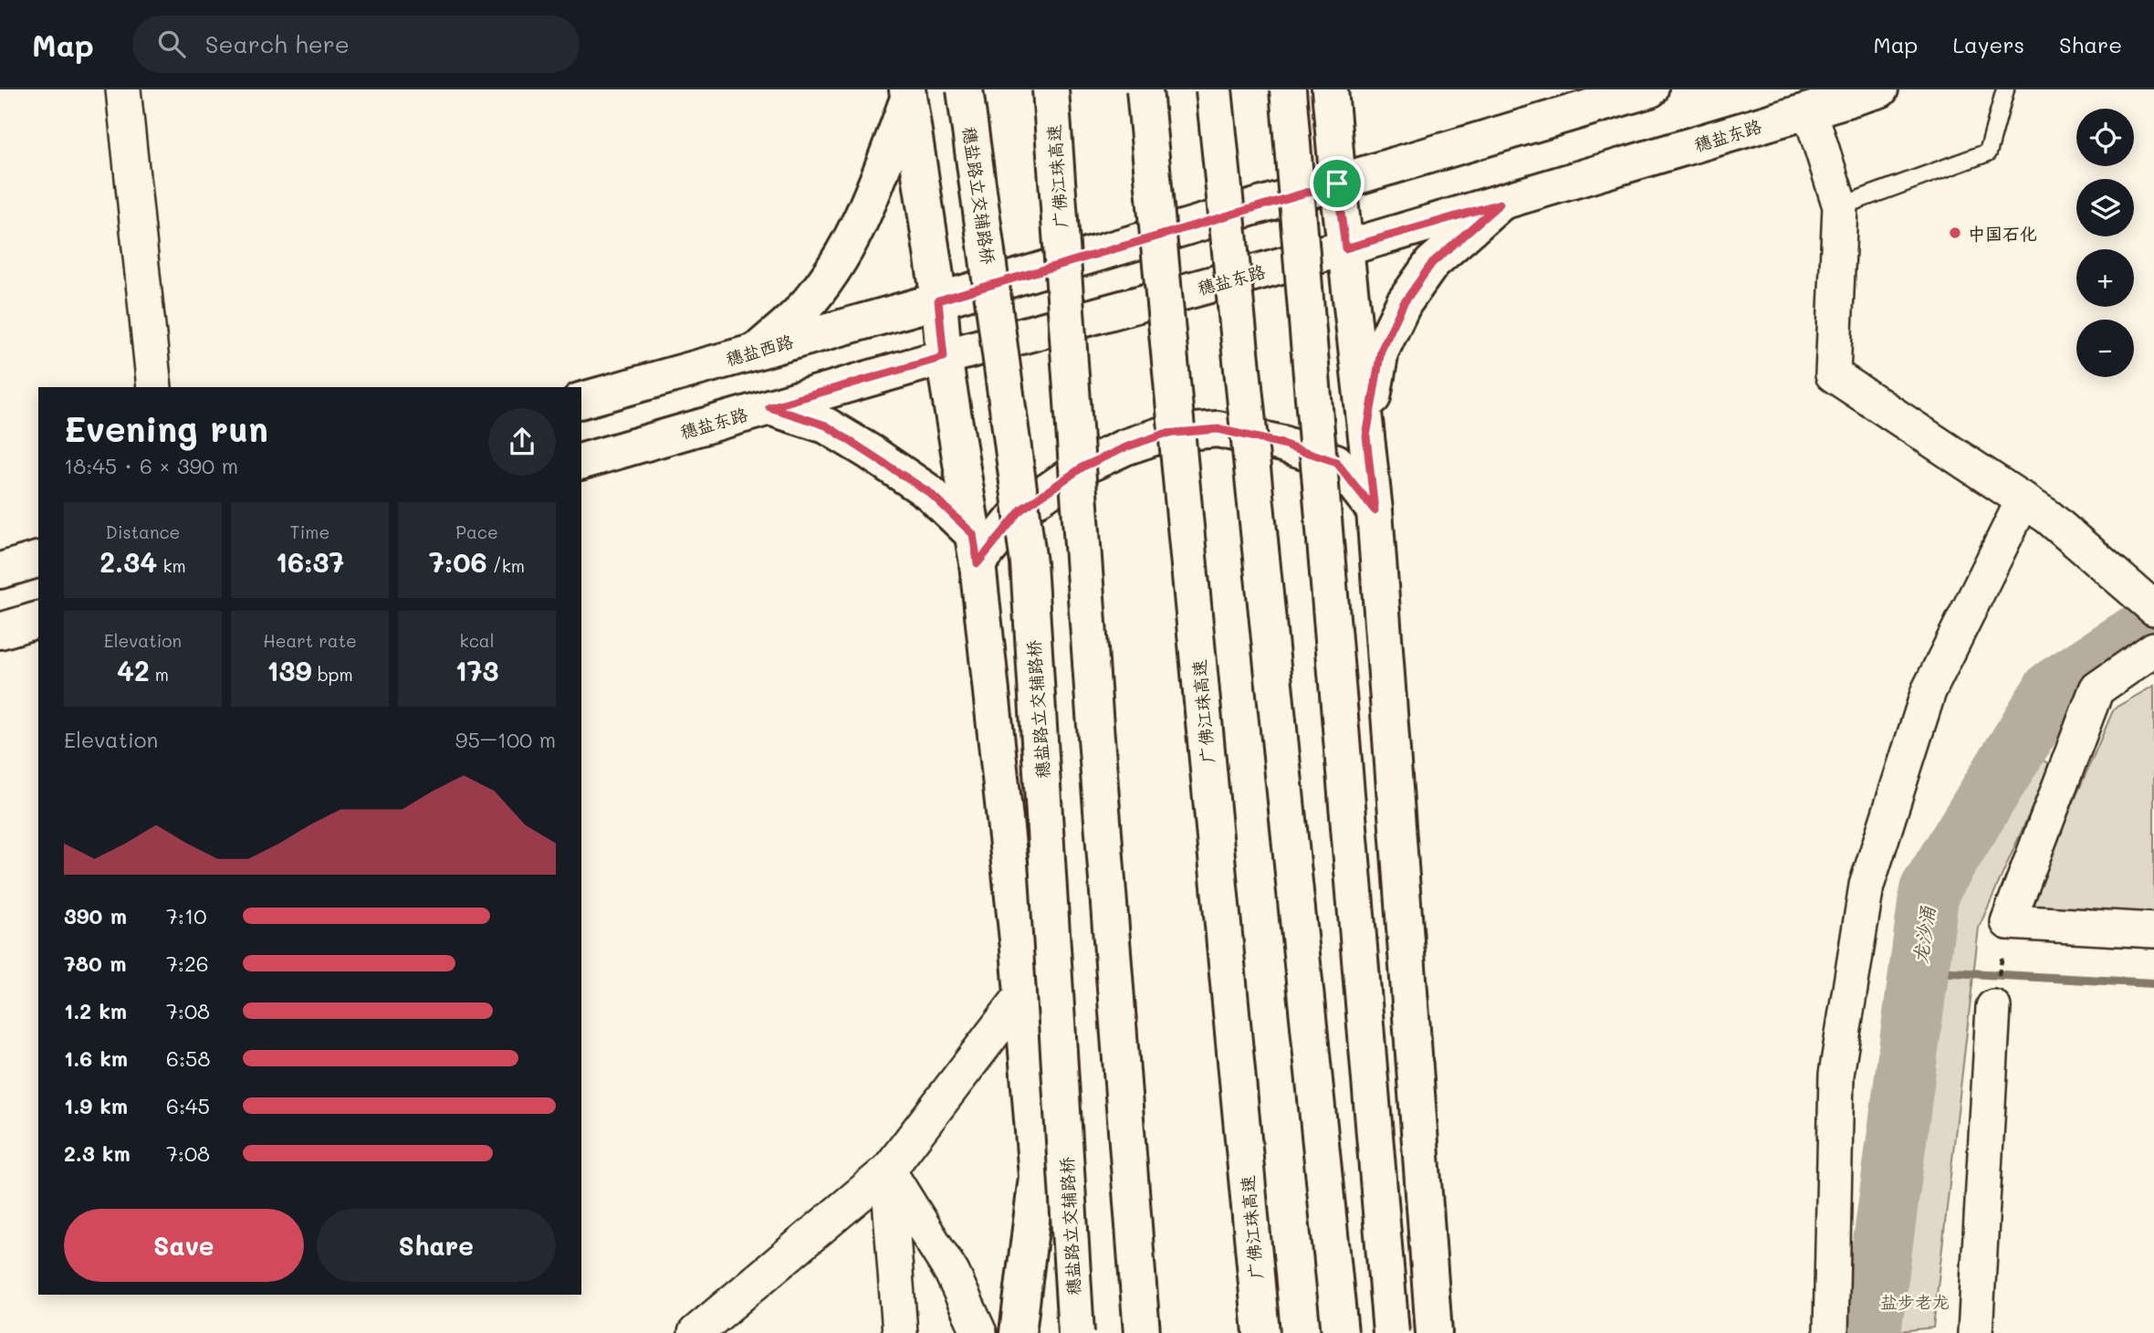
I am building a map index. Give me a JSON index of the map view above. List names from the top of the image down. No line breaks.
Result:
{"streets":{"main road":["穗盐东路","广佛江珠高速","穗盐路立交辅路桥","穗盐西路"]},"water":["龙沙涌"],"parks":["盐步老龙"],"places":["中国石化"],"page":{"header":"Map","search":"Search here","nav":["Map","Layers","Share"],"map_buttons":["+","−"],"heading":["Evening run","18:45 · 6 × 390 m"],"stats":[["Distance","2.34 km"],["Time","16:37"],["Pace","7:06 /km"],["Elevation","42 m"],["Heart rate","139 bpm"],["kcal","173"]],"chart":["Elevation","95–100 m"],"list":[{"name":"390 m","note":"7:10"},{"name":"780 m","note":"7:26"},{"name":"1.2 km","note":"7:08"},{"name":"1.6 km","note":"6:58"},{"name":"1.9 km","note":"6:45"},{"name":"2.3 km","note":"7:08"}],"buttons":["Save","Share"]}}
